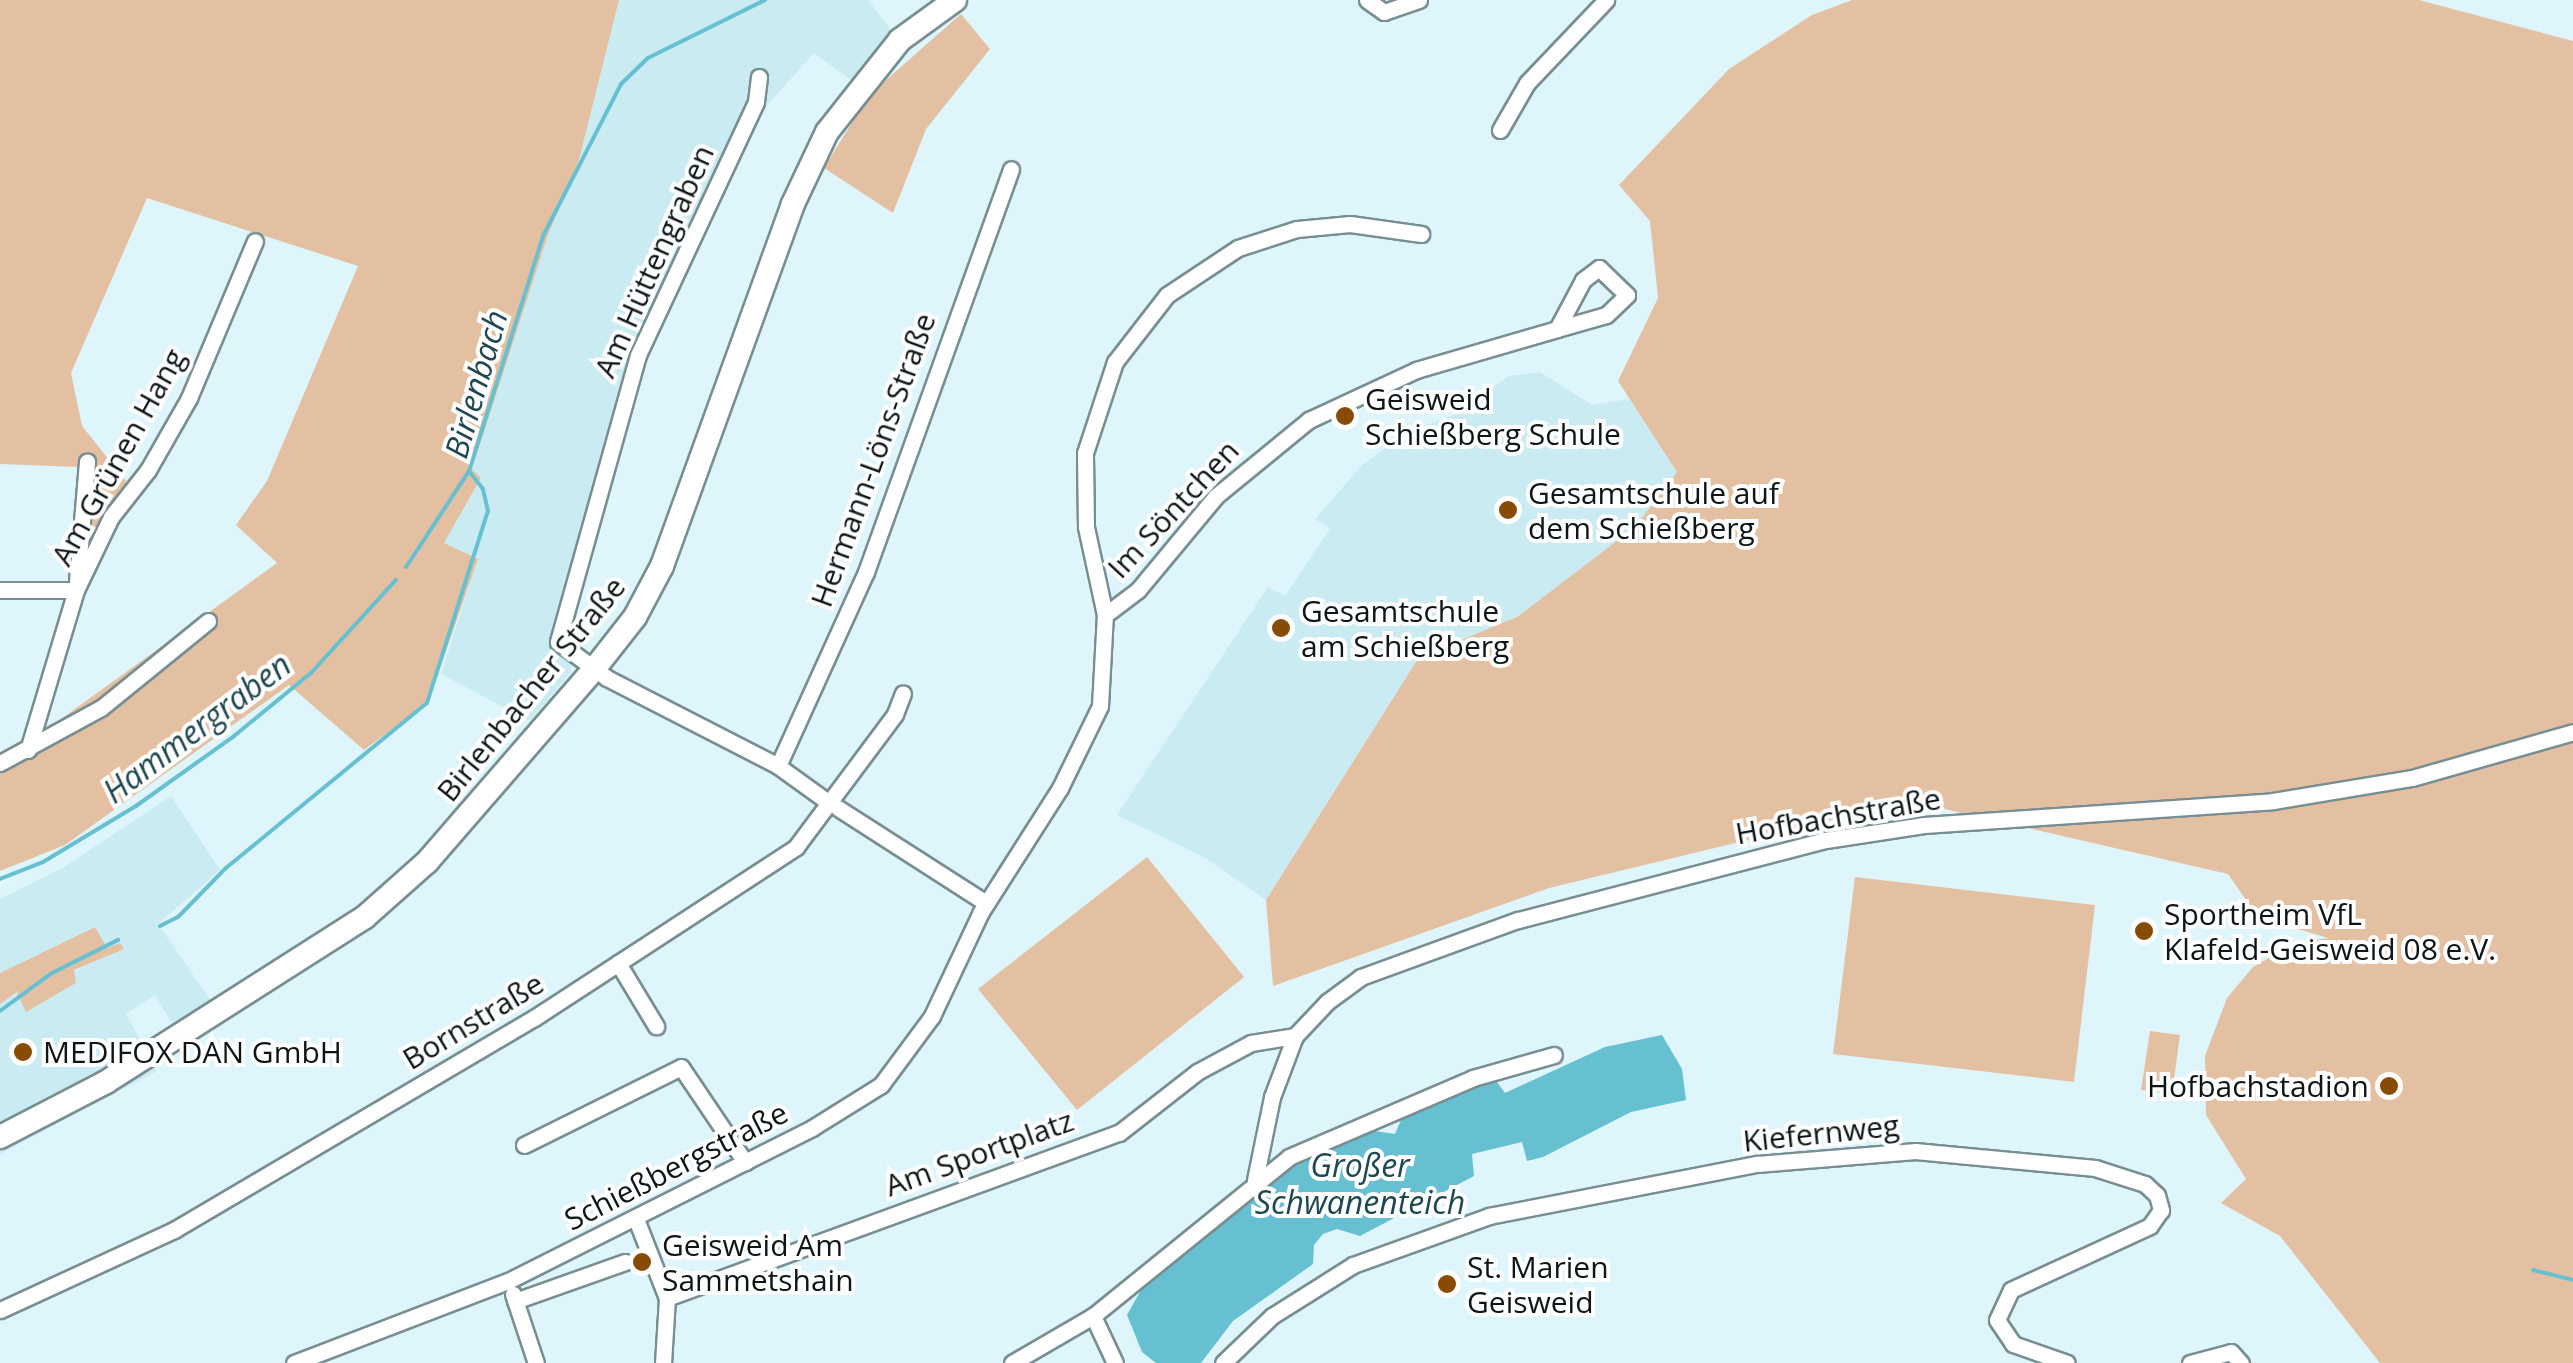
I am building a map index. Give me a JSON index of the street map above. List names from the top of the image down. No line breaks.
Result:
{"streets":{"main road":["Birlenbacher Straße"],"street":["Am Hüttengraben","Am Grünen Hang","Hermann-Löns-Straße","Im Söntchen","Hofbachstraße","Bornstraße","Kiefernweg","Am Sportplatz","Schießbergstraße"]},"crossings":[["Am Hüttengraben","Birlenbacher Straße"],["Im Söntchen","Schießbergstraße"],["Hofbachstraße","Am Sportplatz"]],"water":["Birlenbach","Hammergraben","Großer Schwanenteich"],"places":["Geisweid Schießberg Schule","Gesamtschule auf dem Schießberg","Gesamtschule am Schießberg","Sportheim VfL Klafeld-Geisweid 08 e.V.","MEDIFOX DAN GmbH","Hofbachstadion","Geisweid Am Sammetshain","St. Marien Geisweid"]}
